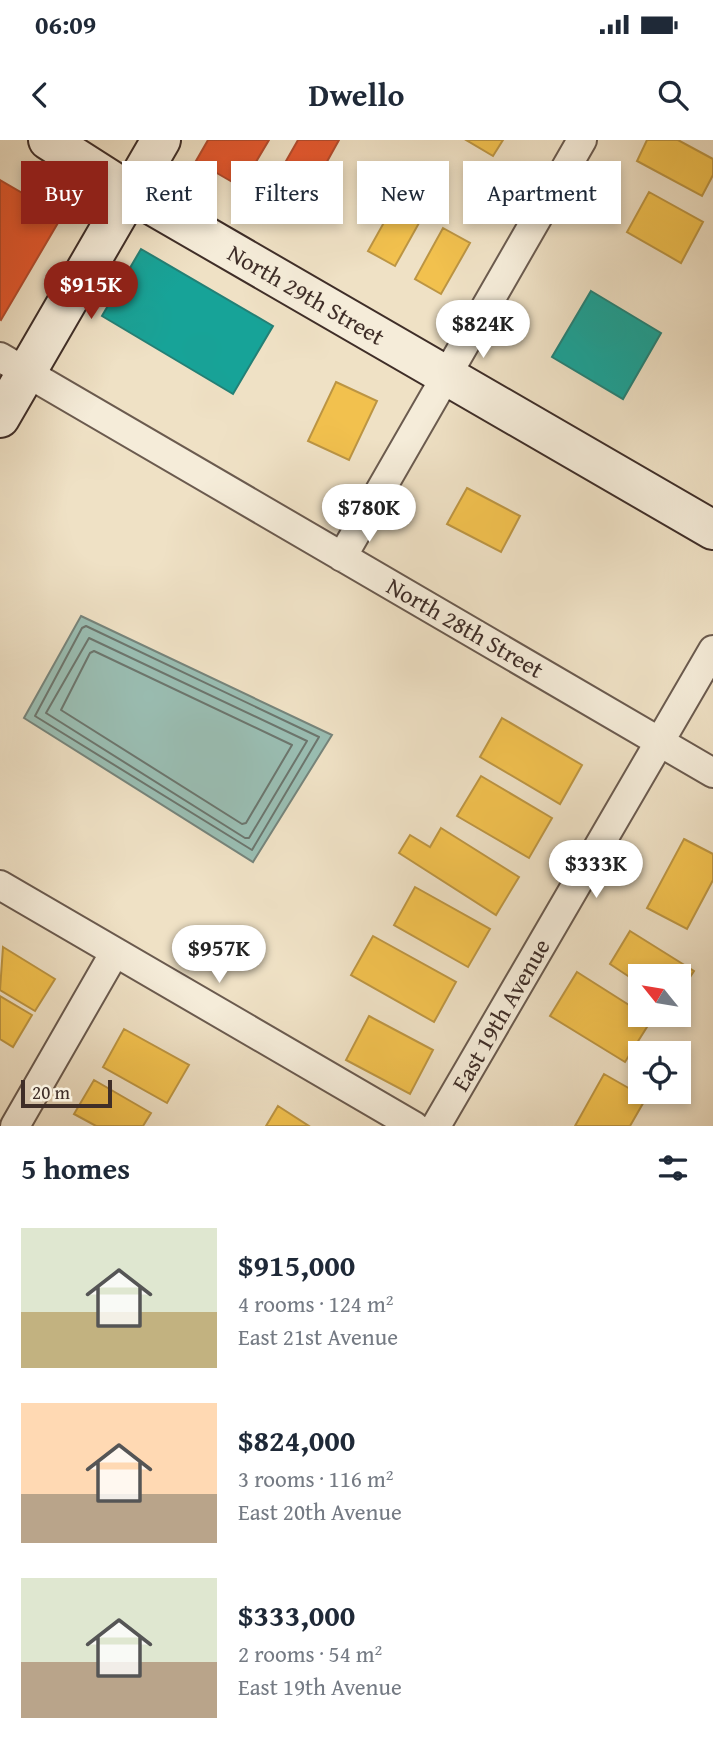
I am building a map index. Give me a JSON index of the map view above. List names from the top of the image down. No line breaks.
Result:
{"streets":{"street":["North 29th Street","North 28th Street","East 19th Avenue"]},"crossings":[["North 28th Street","East 19th Avenue"]],"scale_bar":"20 m","north":"top left","page":{"status":"06:09","header":"Dwello","chip":["Buy","Rent","Filters","New","Apartment"],"price":["$915K","$824K","$780K","$333K","$957K"],"scale":"20 m","heading":"5 homes","list":[{"name":"$915,000","note":"4 rooms · 124 m² · East 21st Avenue"},{"name":"$824,000","note":"3 rooms · 116 m² · East 20th Avenue"},{"name":"$333,000","note":"2 rooms · 54 m² · East 19th Avenue"}]}}
